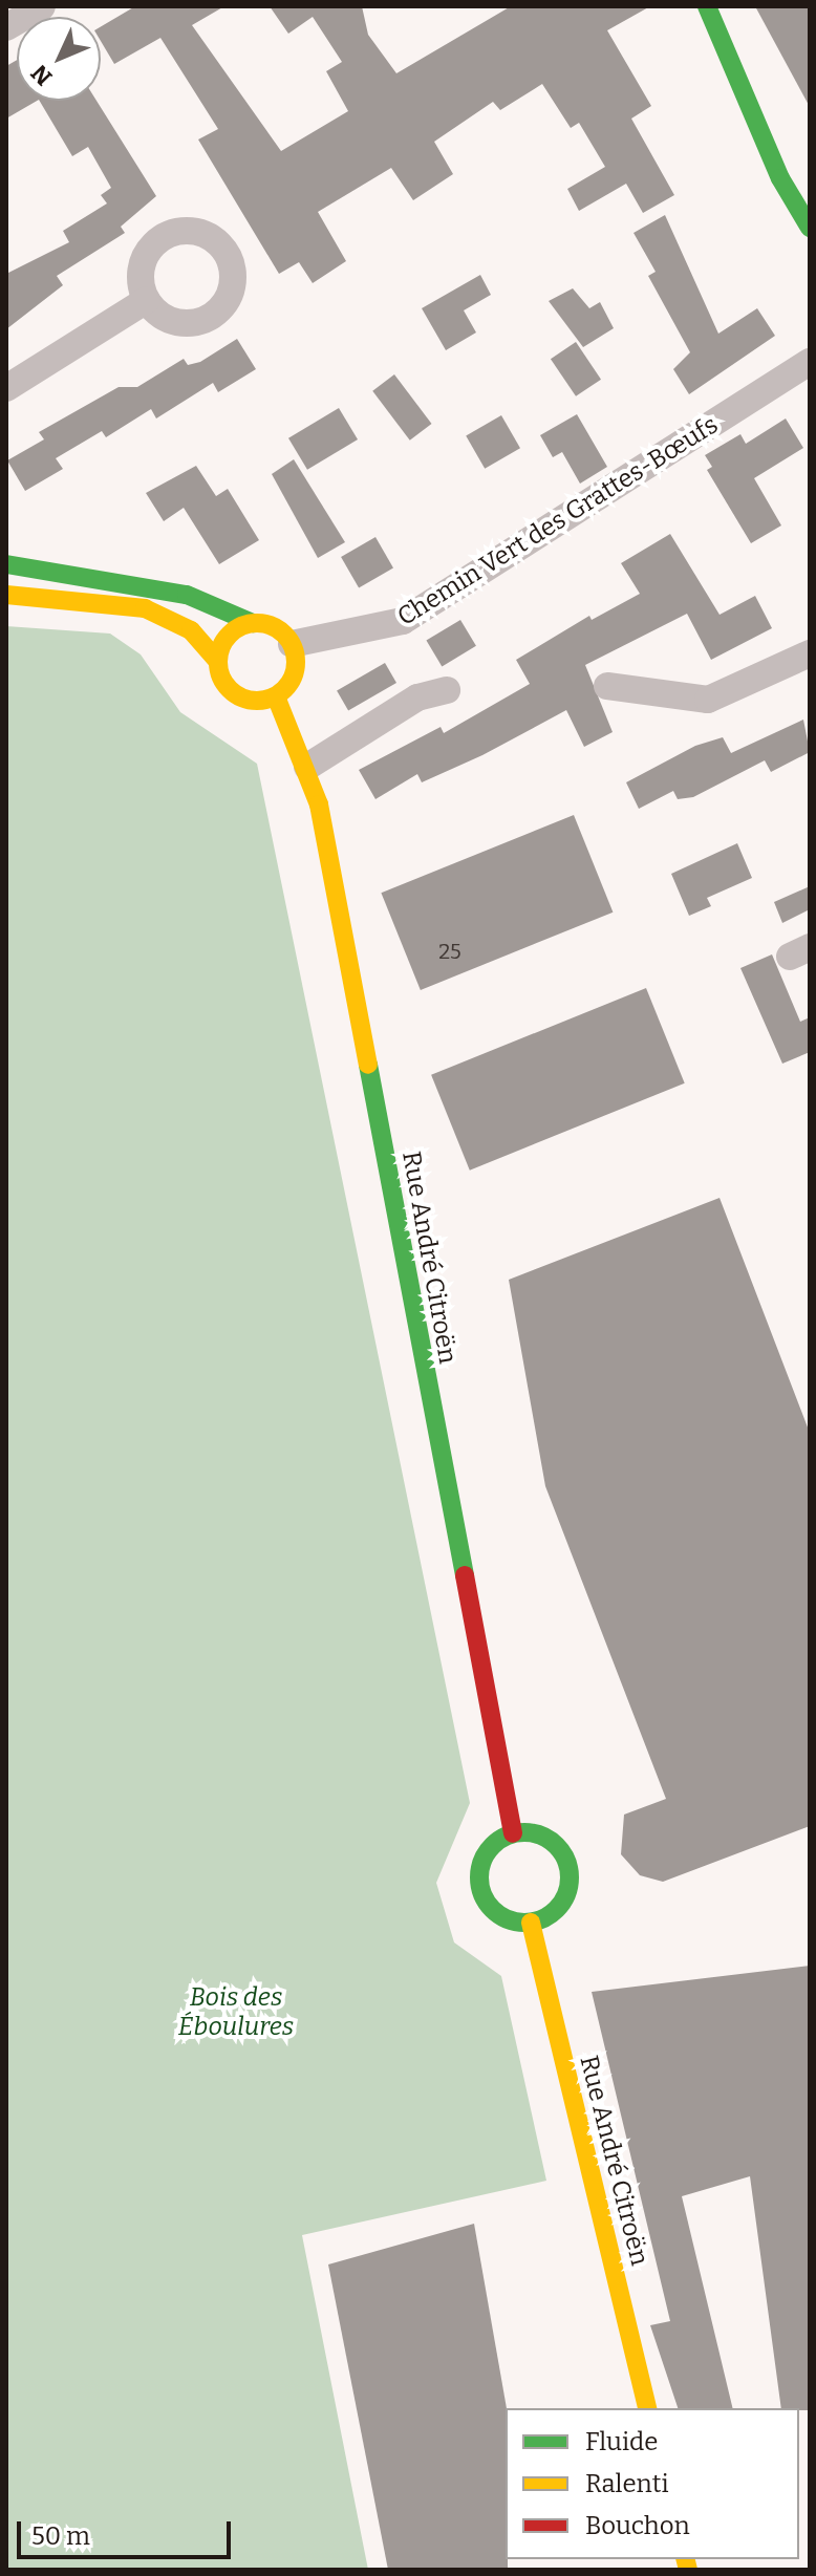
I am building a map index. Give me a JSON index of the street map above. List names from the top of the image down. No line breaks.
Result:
{"streets":{"main road":["Rue André Citroën"],"street":["Chemin Vert des Grattes-Bœufs"]},"crossings":[["Chemin Vert des Grattes-Bœufs","Rue André Citroën"]],"parks":["Bois des Éboulures"],"house_numbers":["25"],"legend":["Fluide","Ralenti","Bouchon"],"scale_bar":"50 m","north":"bottom left"}
